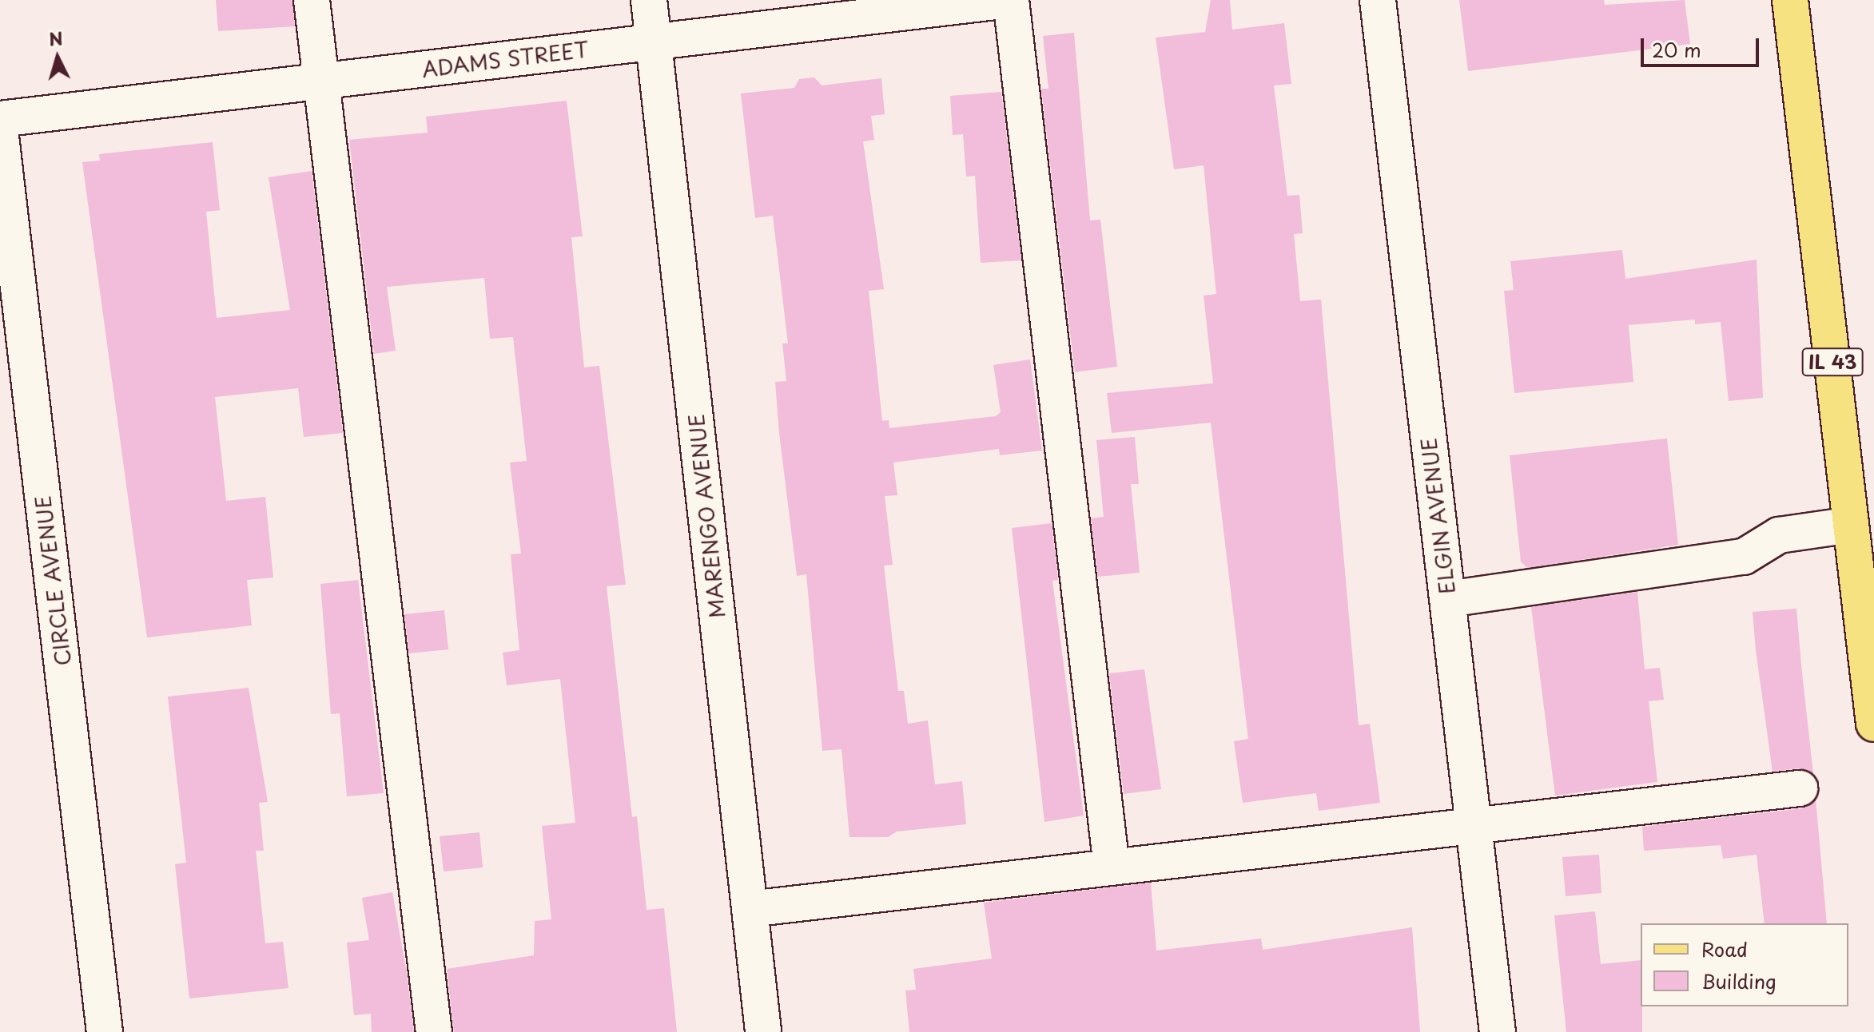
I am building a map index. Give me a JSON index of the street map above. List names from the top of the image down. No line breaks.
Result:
{"streets":{"main road":["IL 43"],"street":["ADAMS STREET","MARENGO AVENUE","ELGIN AVENUE","CIRCLE AVENUE"]},"crossings":[["ADAMS STREET","MARENGO AVENUE"]],"legend":["Road","Building"],"scale_bar":"20 m","north":"top"}
